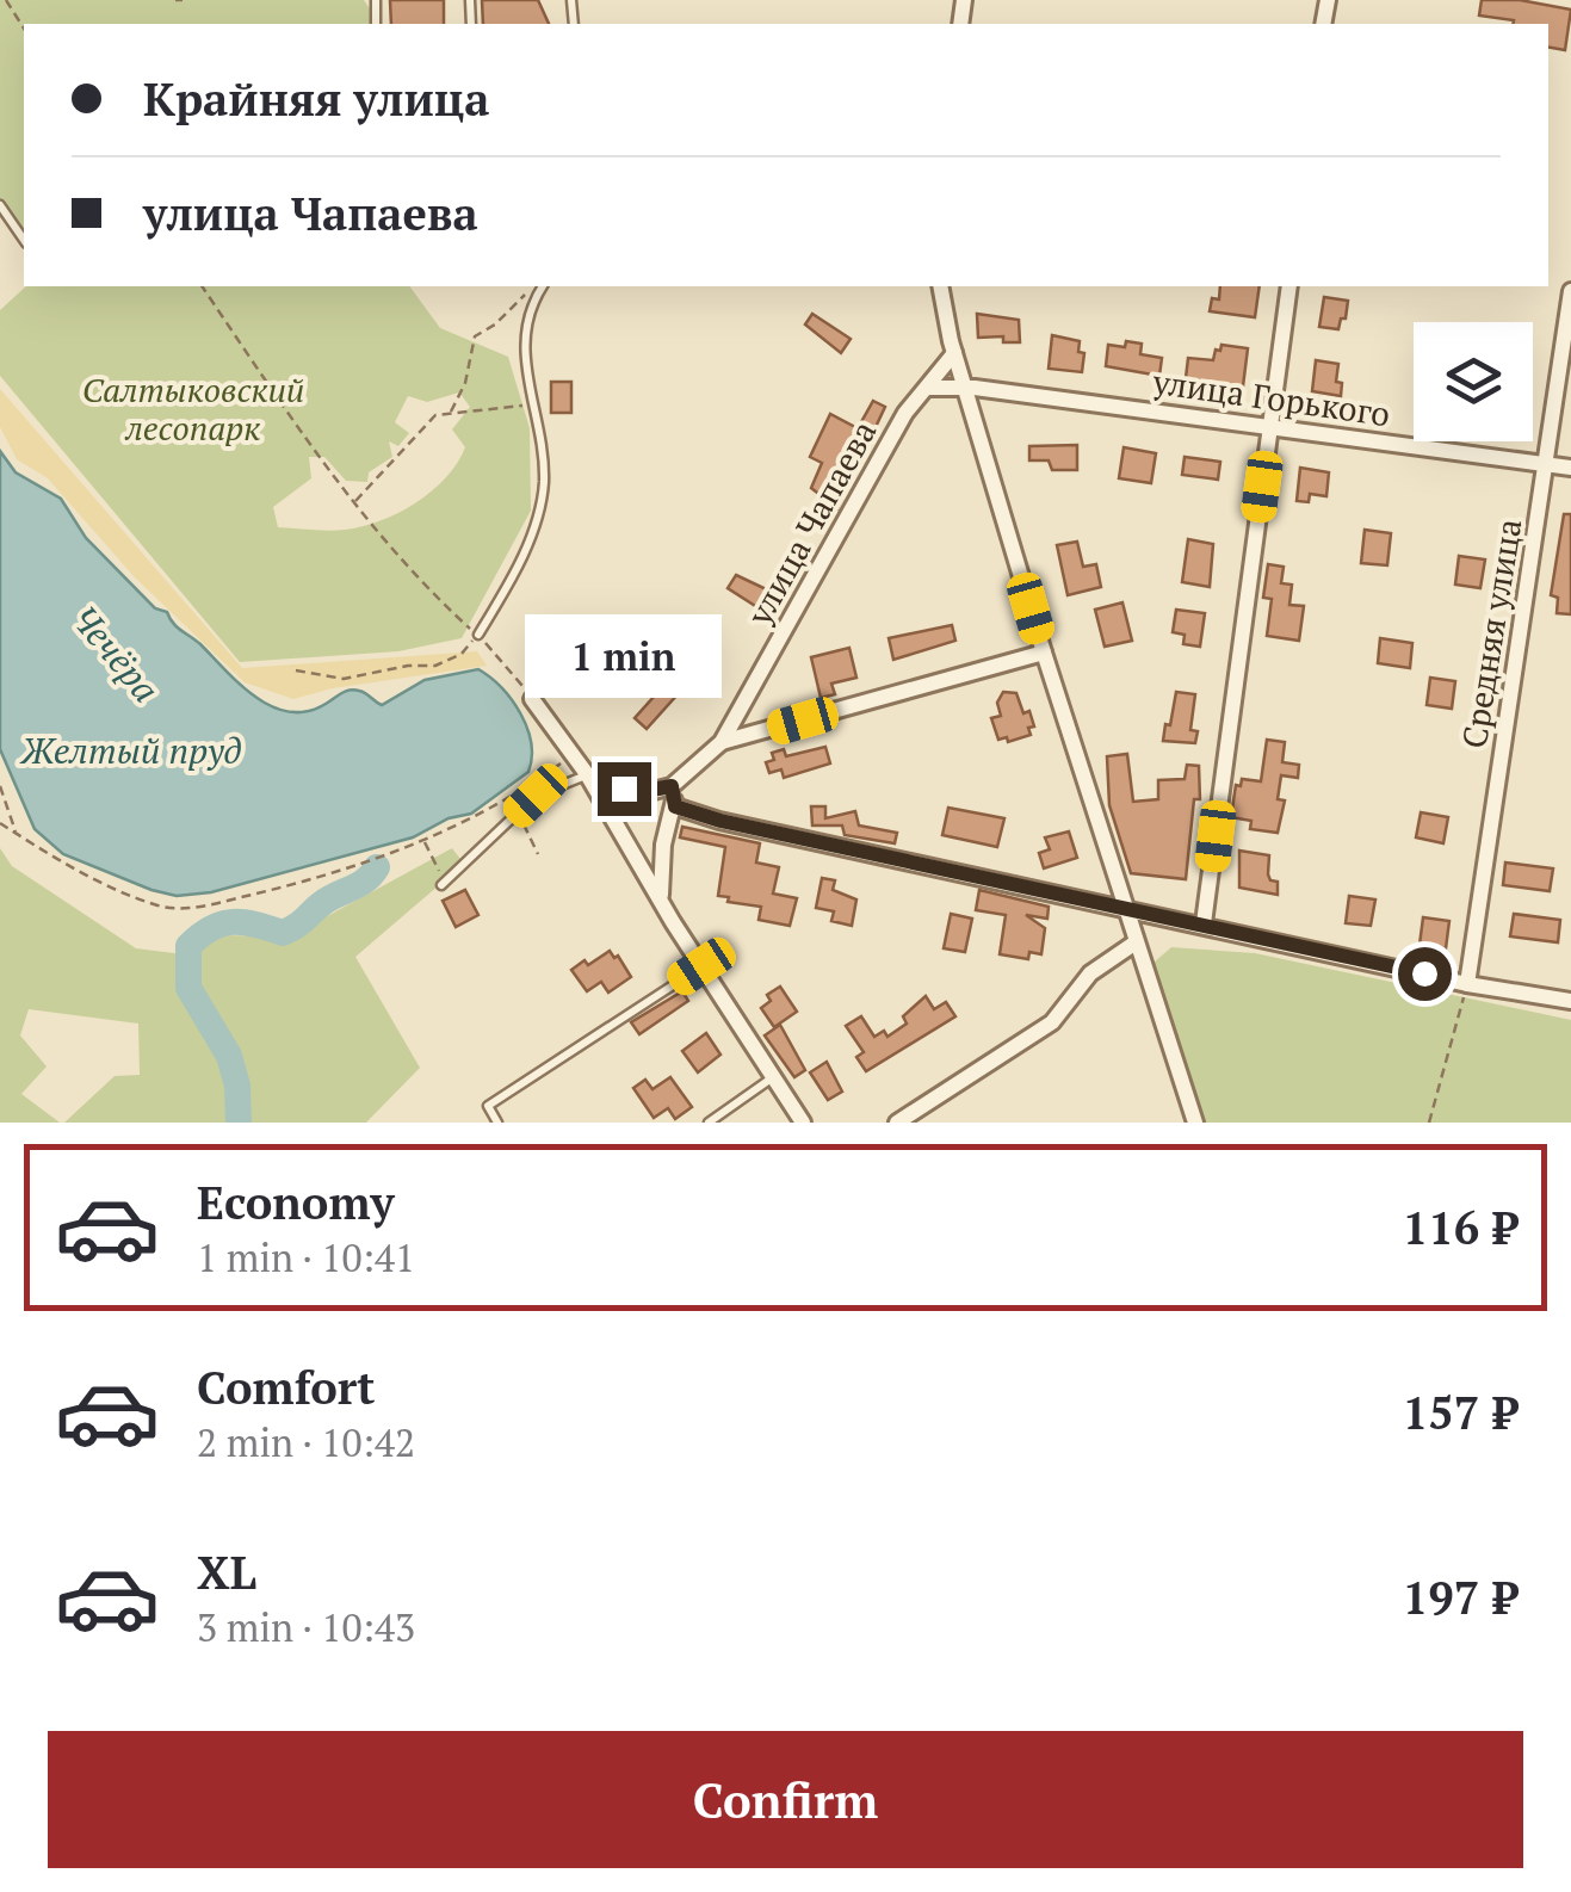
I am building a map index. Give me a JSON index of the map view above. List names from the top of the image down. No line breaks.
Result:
{"streets":{"street":["улица Горького","улица Чапаева","Средняя улица"]},"crossings":[["улица Горького","Средняя улица"]],"water":["Чечёра","Желтый пруд"],"parks":["Салтыковский лесопарк"],"page":{"banner":["Крайняя улица","улица Чапаева"],"bubble":"1 min","list":[{"name":"Economy","note":"1 min · 10:41","value":"116 ₽"},{"name":"Comfort","note":"2 min · 10:42","value":"157 ₽"},{"name":"XL","note":"3 min · 10:43","value":"197 ₽"}],"buttons":"Confirm"}}
